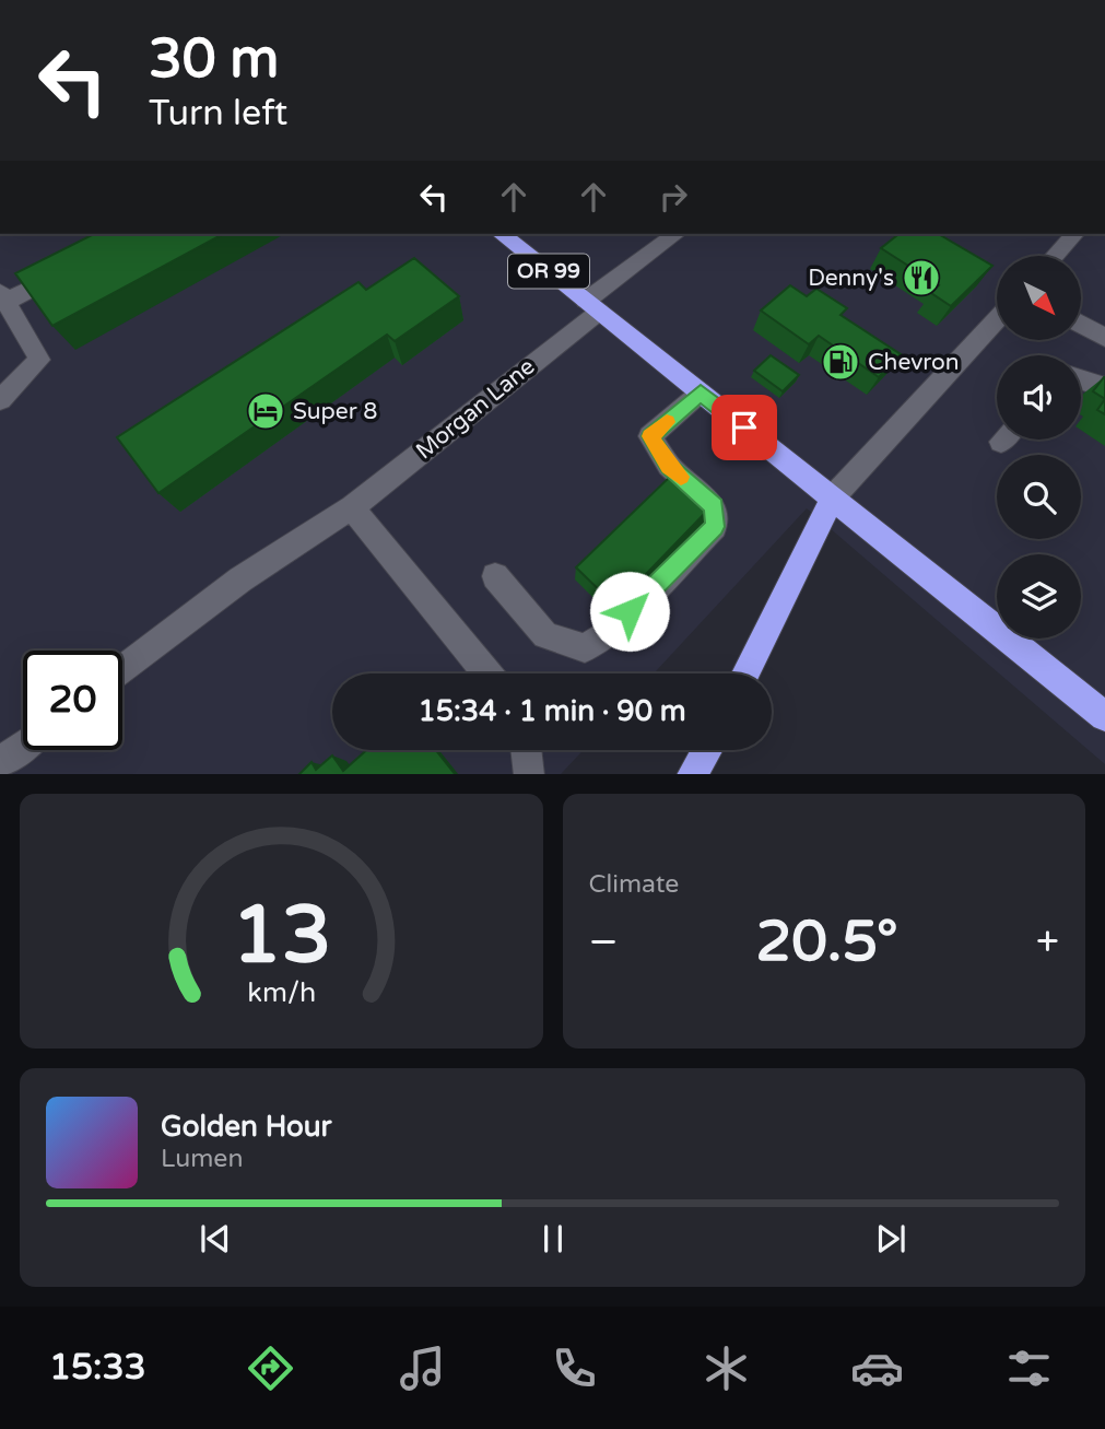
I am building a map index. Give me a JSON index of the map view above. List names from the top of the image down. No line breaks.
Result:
{"streets":{"highway":["OR 99"],"street":["Morgan Lane"]},"crossings":[["OR 99","Morgan Lane"]],"places":{"restaurant":["Denny's"],"fuel station":["Chevron"],"hotel":["Super 8"]},"north":"bottom right","page":{"turn":["30 m","Turn left"],"limit":"20","trip":"15:34 · 1 min · 90 m","tile":"Climate","heat":["−","20.5°","+"],"song":["Golden Hour","Lumen"],"tabs":"15:33","gauge":["13","km/h"]}}
